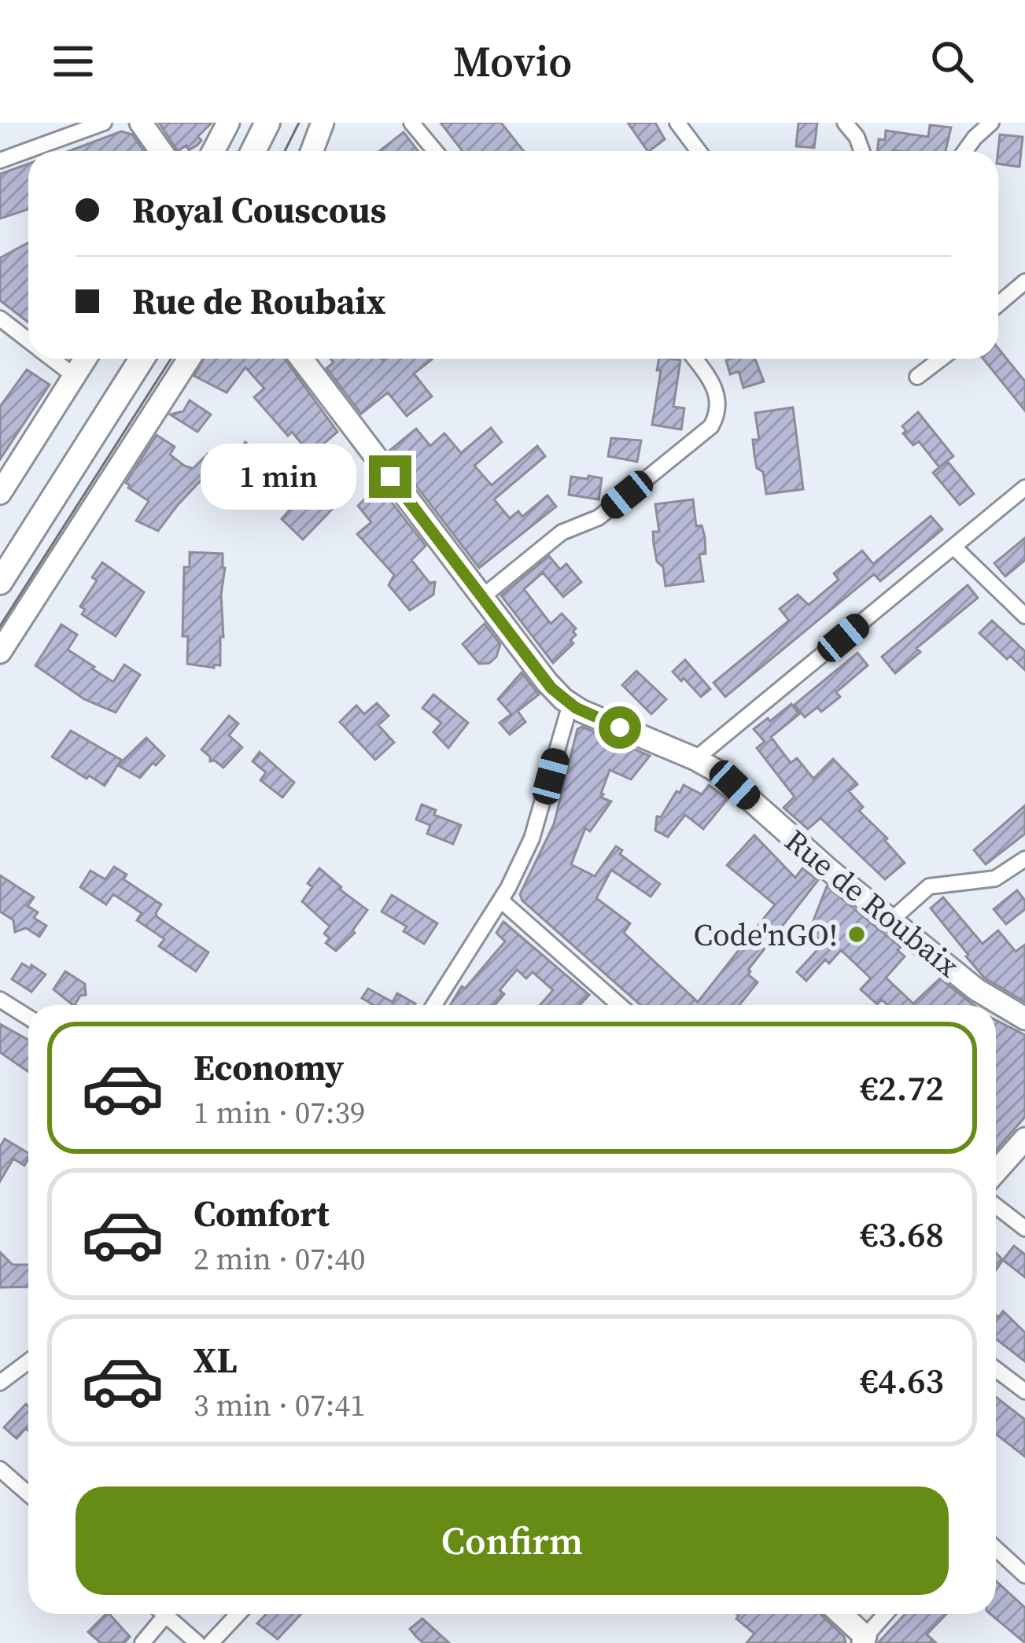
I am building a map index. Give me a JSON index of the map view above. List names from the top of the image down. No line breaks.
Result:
{"streets":{"main road":["Rue de Roubaix"]},"places":["Code'nGO!"],"page":{"header":"Movio","banner":["Royal Couscous","Rue de Roubaix"],"bubble":"1 min","list":[{"name":"Economy","note":"1 min · 07:39","value":"€2.72"},{"name":"Comfort","note":"2 min · 07:40","value":"€3.68"},{"name":"XL","note":"3 min · 07:41","value":"€4.63"}],"buttons":"Confirm"}}
